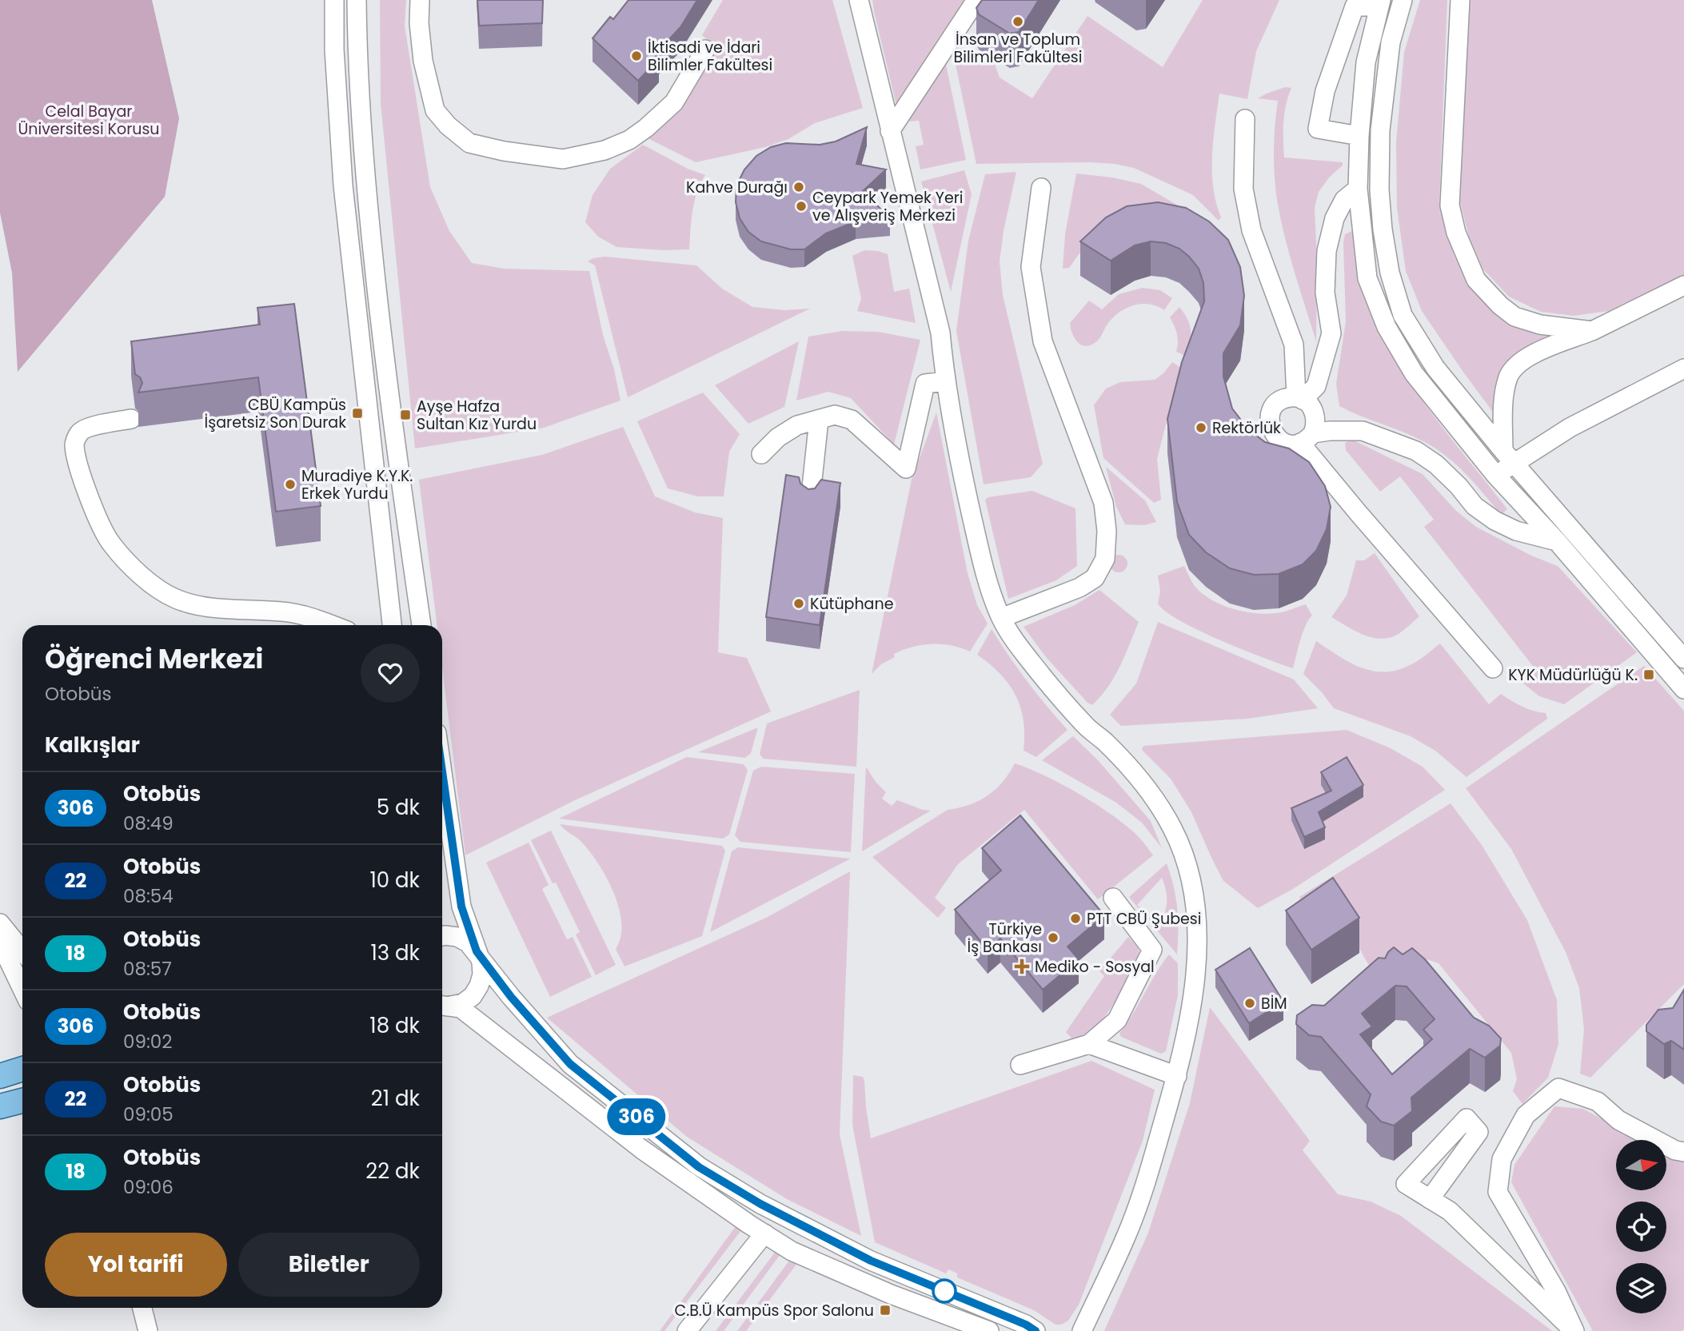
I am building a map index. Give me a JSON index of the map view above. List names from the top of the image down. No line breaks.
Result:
{"parks":["Celal Bayar Üniversitesi Korusu"],"places":{"other":["İnsan ve Toplum Bilimleri Fakültesi","İktisadi ve İdari Bilimler Fakültesi","Kahve Durağı","Ceypark Yemek Yeri ve Alışveriş Merkezi","Rektörlük","Muradiye K.Y.K. Erkek Yurdu","Kütüphane","PTT CBÜ Şubesi","Türkiye İş Bankası","BİM"],"transit":["CBÜ Kampüs İşaretsiz Son Durak","Ayşe Hafza Sultan Kız Yurdu","KYK Müdürlüğü K.","C.B.Ü Kampüs Spor Salonu"],"health":["Mediko - Sosyal"]},"lines":["bus line 306"],"north":"right","page":{"on_map":"306","heading":[["Öğrenci Merkezi","Otobüs"],"Kalkışlar"],"list":[{"mark":"306","name":"Otobüs","note":"08:49","value":"5 dk"},{"mark":"22","name":"Otobüs","note":"08:54","value":"10 dk"},{"mark":"18","name":"Otobüs","note":"08:57","value":"13 dk"},{"mark":"306","name":"Otobüs","note":"09:02","value":"18 dk"},{"mark":"22","name":"Otobüs","note":"09:05","value":"21 dk"},{"mark":"18","name":"Otobüs","note":"09:06","value":"22 dk"}],"buttons":["Yol tarifi","Biletler"]}}
